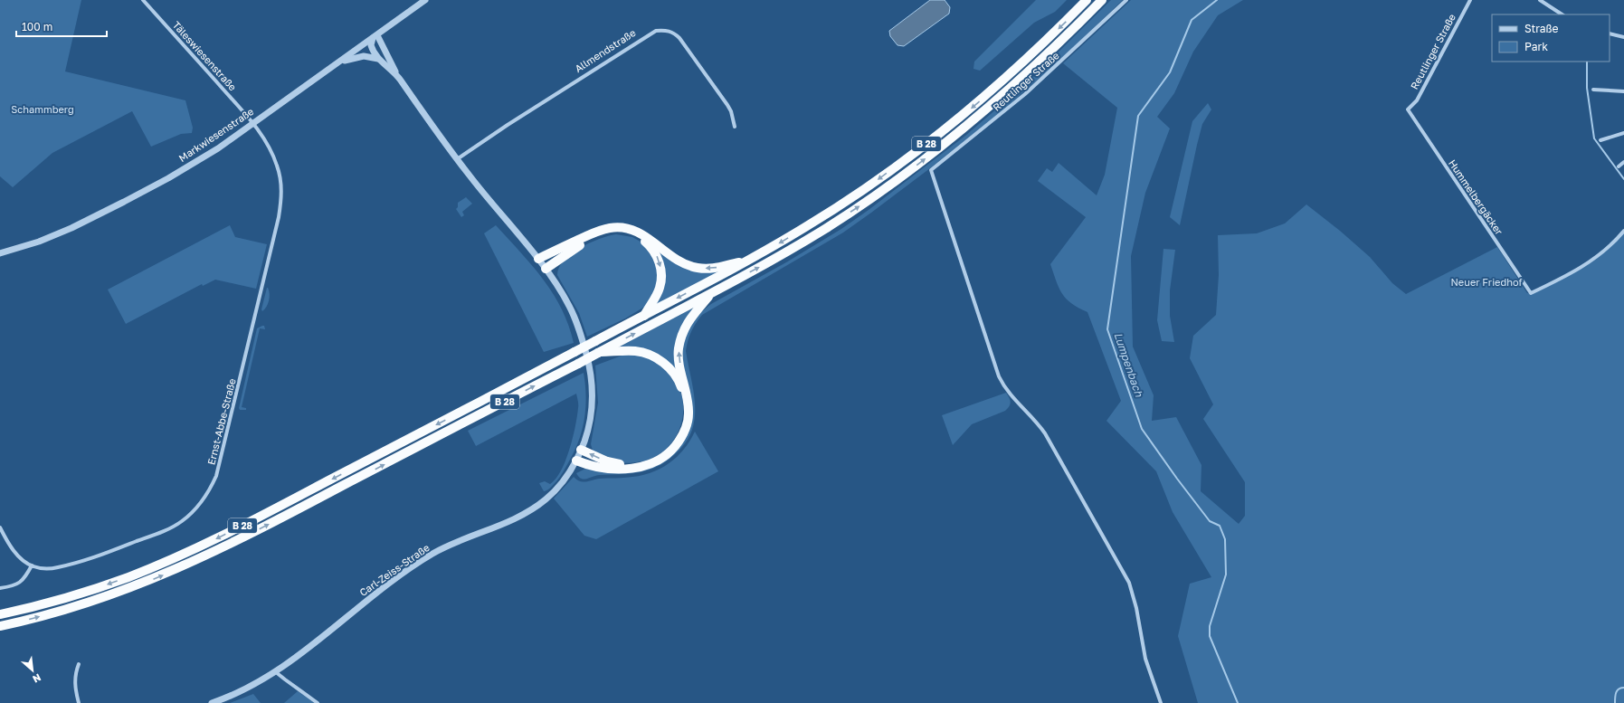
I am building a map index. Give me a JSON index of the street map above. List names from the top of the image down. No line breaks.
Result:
{"streets":{"highway":["B 28"],"street":["Allmendstraße","Reutlinger Straße","Täleswiesenstraße","Markwiesenstraße","Hummelbergäcker","Ernst-Abbe-Straße","Carl-Zeiss-Straße"]},"crossings":[["Reutlinger Straße","Hummelbergäcker"],["Täleswiesenstraße","Markwiesenstraße"],["Täleswiesenstraße","Ernst-Abbe-Straße"],["Markwiesenstraße","Ernst-Abbe-Straße"]],"water":["Lumpenbach"],"parks":["Schammberg","Neuer Friedhof"],"legend":["Straße","Park"],"scale_bar":"100 m","north":"bottom right"}
